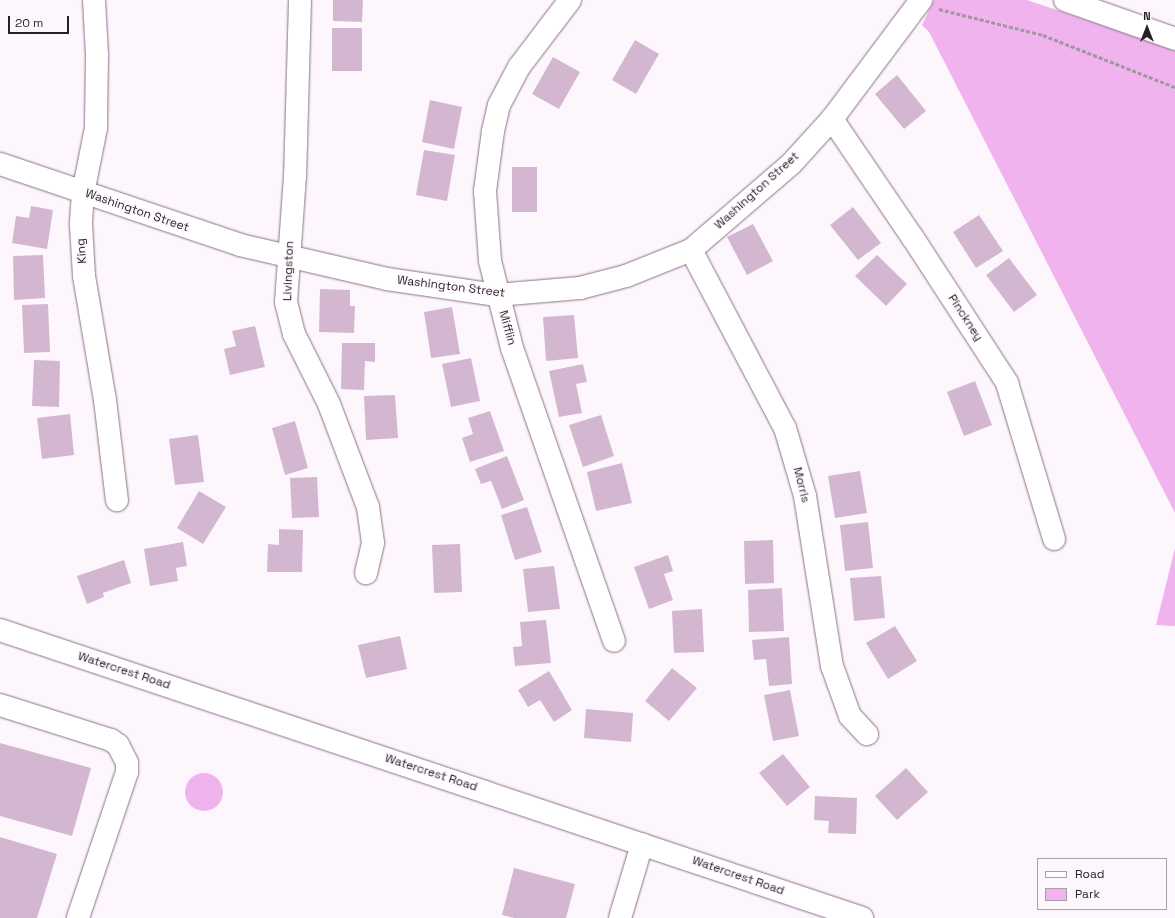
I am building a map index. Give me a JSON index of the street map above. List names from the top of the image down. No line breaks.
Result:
{"streets":{"street":["Washington Street","King","Livingston","Pinckney","Mifflin","Morris","Watercrest Road"]},"crossings":[["Washington Street","King"],["Washington Street","Livingston"],["Washington Street","Pinckney"],["Washington Street","Mifflin"],["Washington Street","Morris"]],"legend":["Road","Park"],"scale_bar":"20 m","north":"top"}
